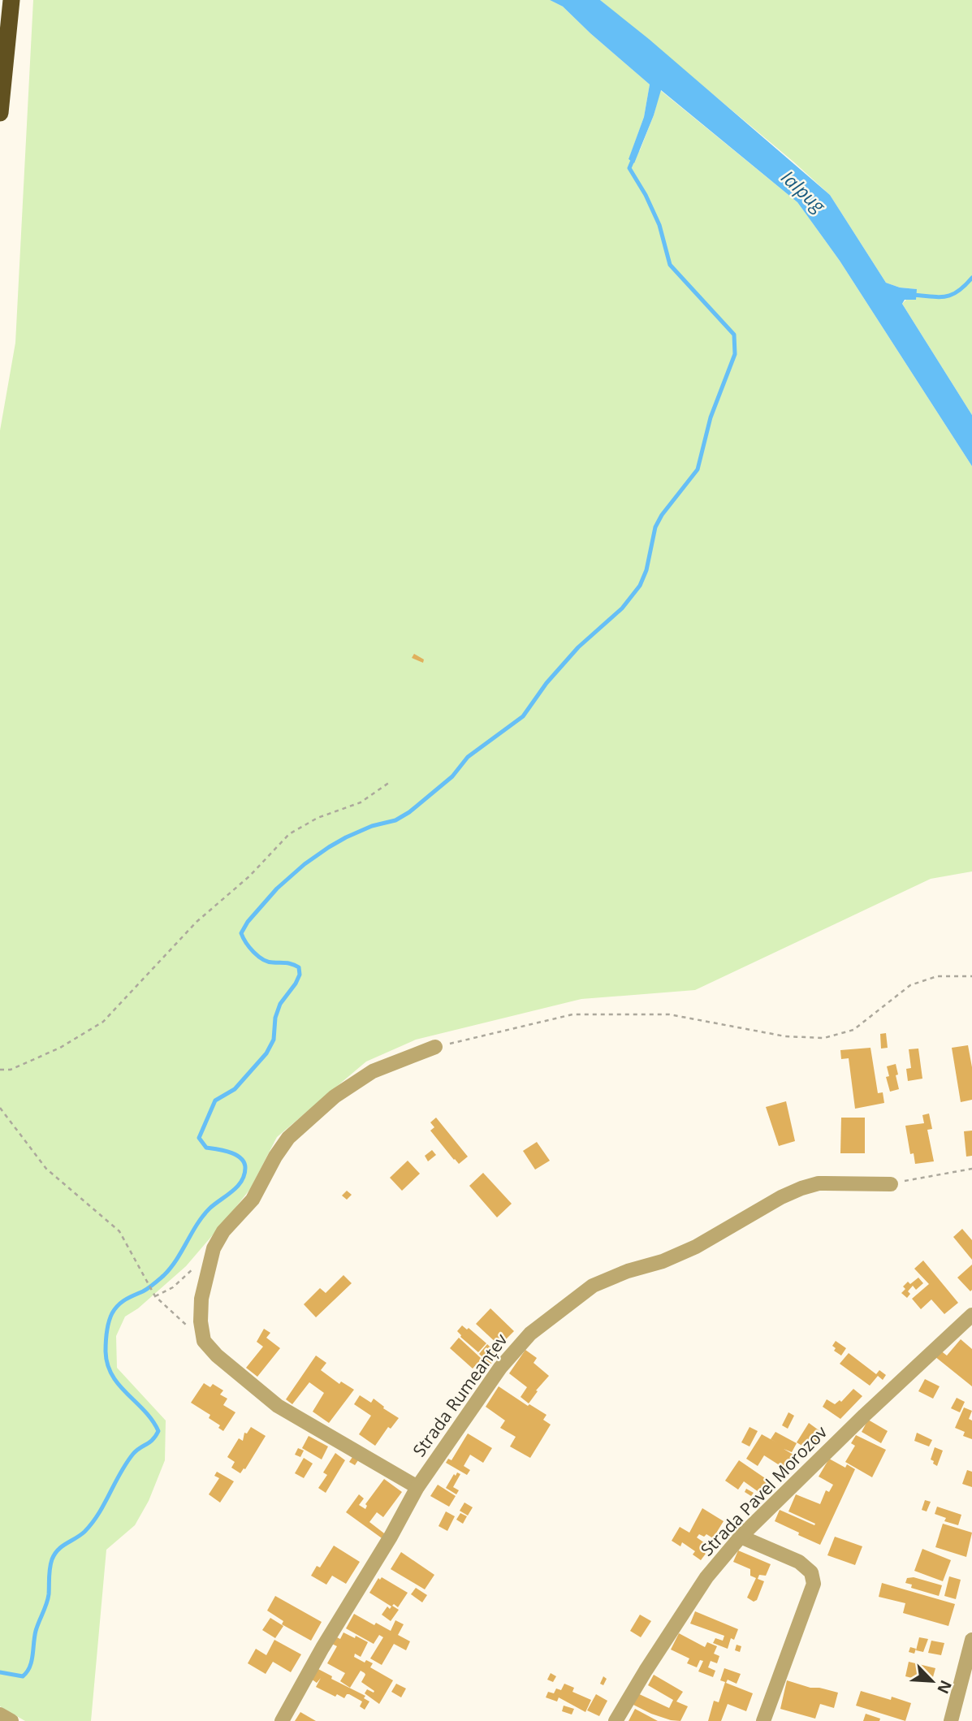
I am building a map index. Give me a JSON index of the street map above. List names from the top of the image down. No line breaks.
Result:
{"streets":{"street":["Strada Rumeanțev","Strada Pavel Morozov"]},"water":["Ialpug"],"north":"bottom right"}
